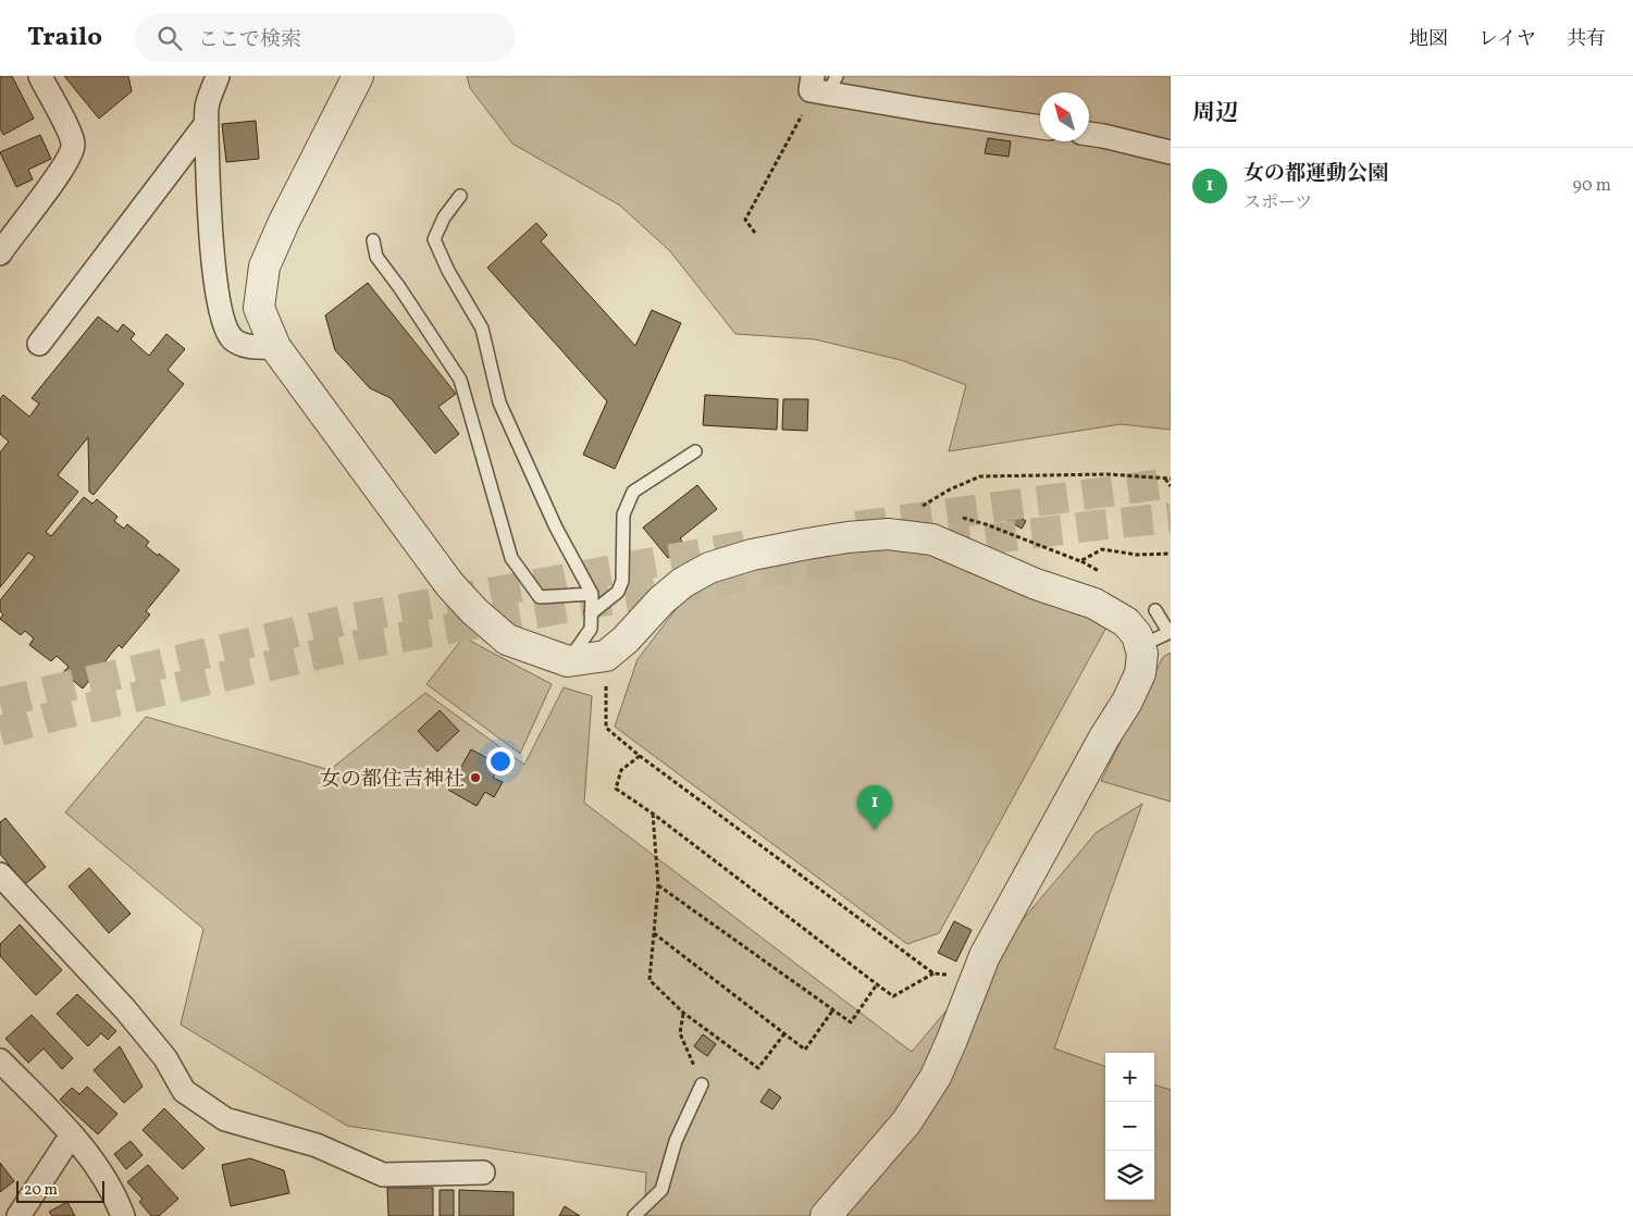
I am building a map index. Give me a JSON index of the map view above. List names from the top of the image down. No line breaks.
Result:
{"places":["女の都住吉神社"],"scale_bar":"20 m","north":"top left","page":{"header":"Trailo","search":"ここで検索","nav":["地図","レイヤ","共有"],"heading":"周辺","list":[{"mark":"1","name":"女の都運動公園","note":"スポーツ","value":"90 m"}],"pins":"1","map_buttons":["+","−"],"scale":"20 m"}}
